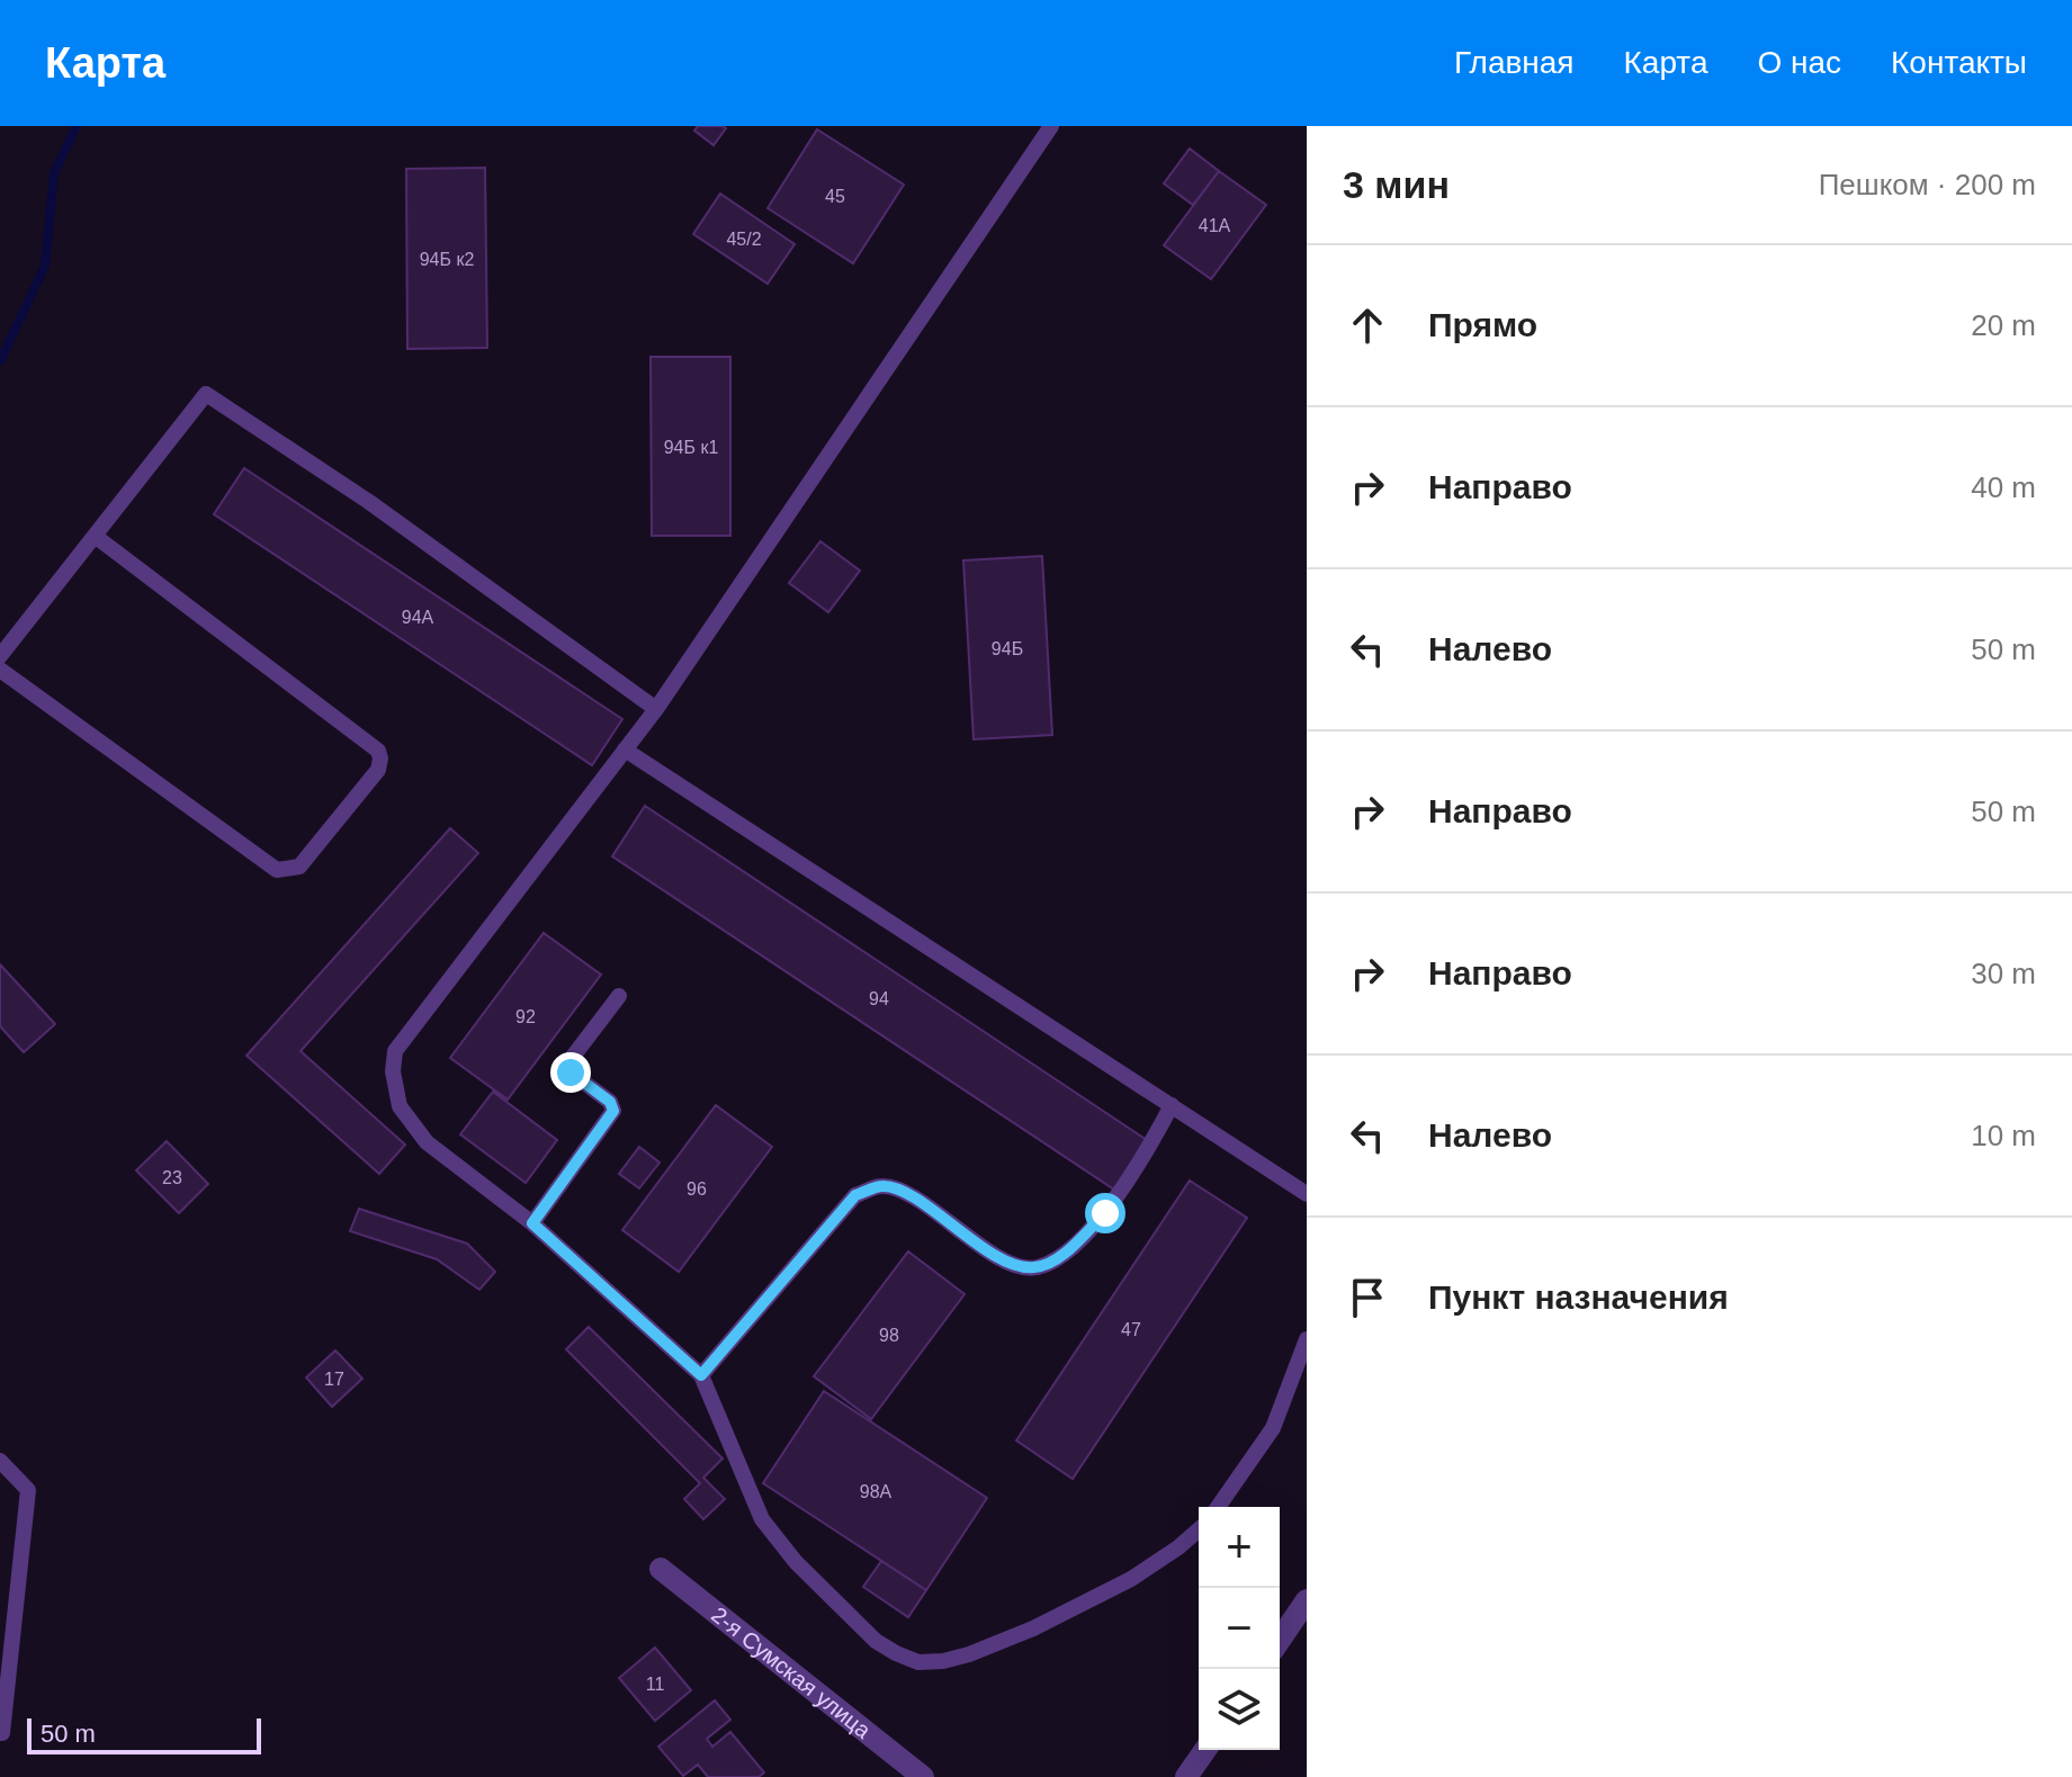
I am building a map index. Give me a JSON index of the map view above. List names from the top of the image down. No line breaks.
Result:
{"streets":{"street":["2-я Сумская улица"]},"house_numbers":["45","41А","45/2","94Б к2","94Б к1","94А","94Б","94","92","23","96","47","98","17","98А","11"],"scale_bar":"50 m","page":{"header":"Карта","nav":["Главная","Карта","О нас","Контакты"],"heading":["3 мин","Пешком · 200 m"],"list":[["Прямо","20 m"],["Направо","40 m"],["Налево","50 m"],["Направо","50 m"],["Направо","30 m"],["Налево","10 m"],"Пункт назначения"],"map_buttons":["+","−"],"scale":"50 m"}}
